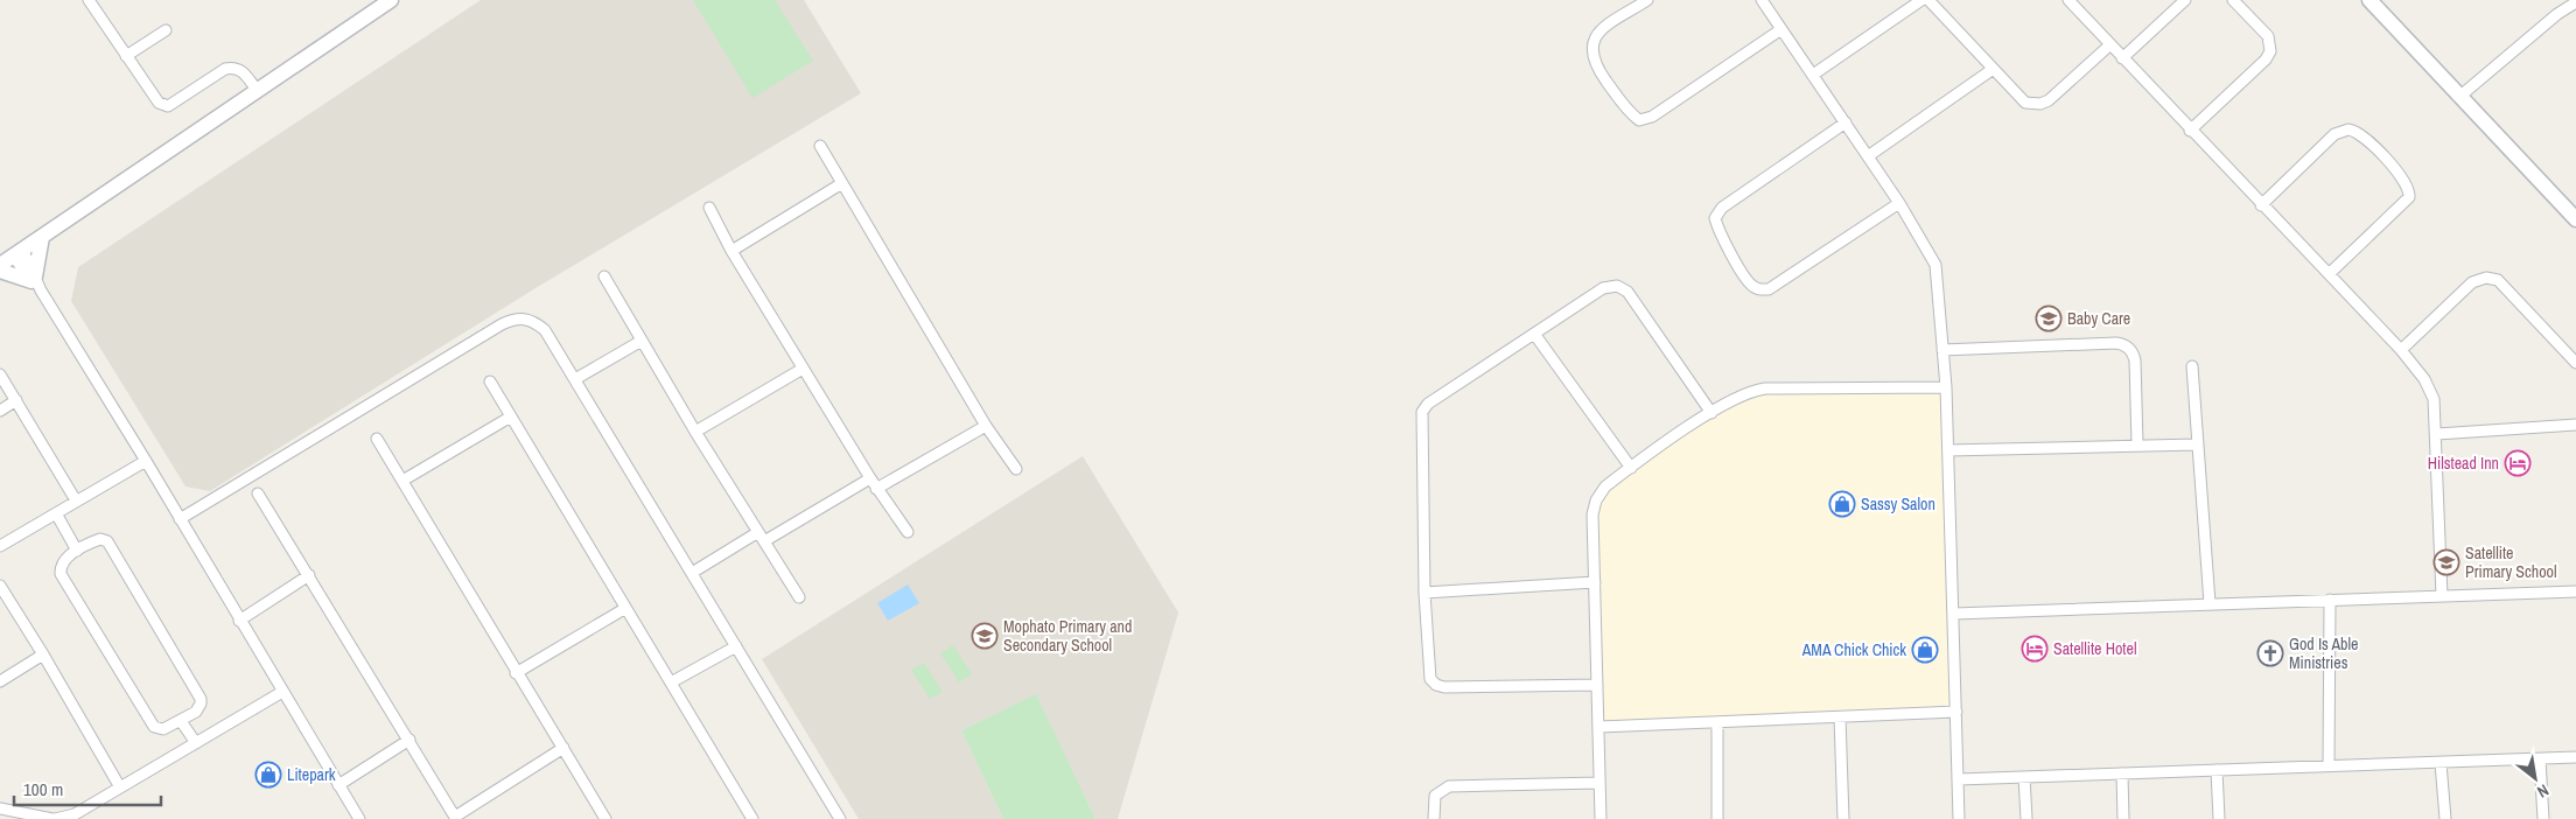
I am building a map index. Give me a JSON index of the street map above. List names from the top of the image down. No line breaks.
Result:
{"places":{"school or university":["Baby Care","Satellite Primary School","Mophato Primary and Secondary School"],"hotel":["Hilstead Inn","Satellite Hotel"],"shop":["Sassy Salon","AMA Chick Chick","Litepark"],"church":["God Is Able Ministries"]},"scale_bar":"100 m","north":"bottom right"}
